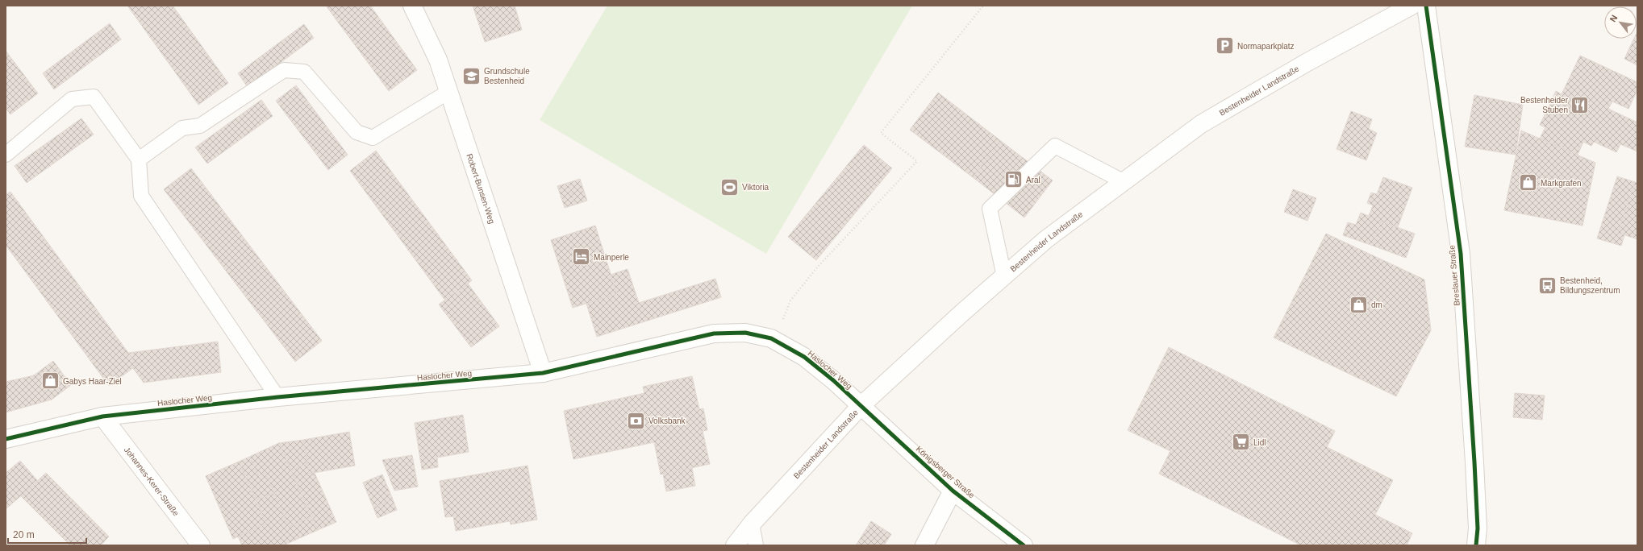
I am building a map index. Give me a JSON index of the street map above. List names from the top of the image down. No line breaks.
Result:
{"streets":{"street":["Bestenheider Landstraße","Robert-Bunsen-Weg","Breslauer Straße","Haslocher Weg","Königsberger Straße","Johannes-Kerer-Straße"]},"crossings":[["Bestenheider Landstraße","Haslocher Weg"],["Bestenheider Landstraße","Königsberger Straße"],["Robert-Bunsen-Weg","Haslocher Weg"],["Haslocher Weg","Königsberger Straße"],["Haslocher Weg","Johannes-Kerer-Straße"]],"places":{"parking":["Normaparkplatz"],"school or university":["Grundschule Bestenheid"],"restaurant":["Bestenheider Stuben"],"fuel station":["Aral"],"shop":["Markgrafen","dm","Gabys Haar-Ziel"],"sports":["Viktoria"],"hotel":["Mainperle"],"bus stop":["Bestenheid, Bildungszentrum"],"bank":["Volksbank"],"supermarket":["Lidl"]},"scale_bar":"20 m","north":"top left"}
